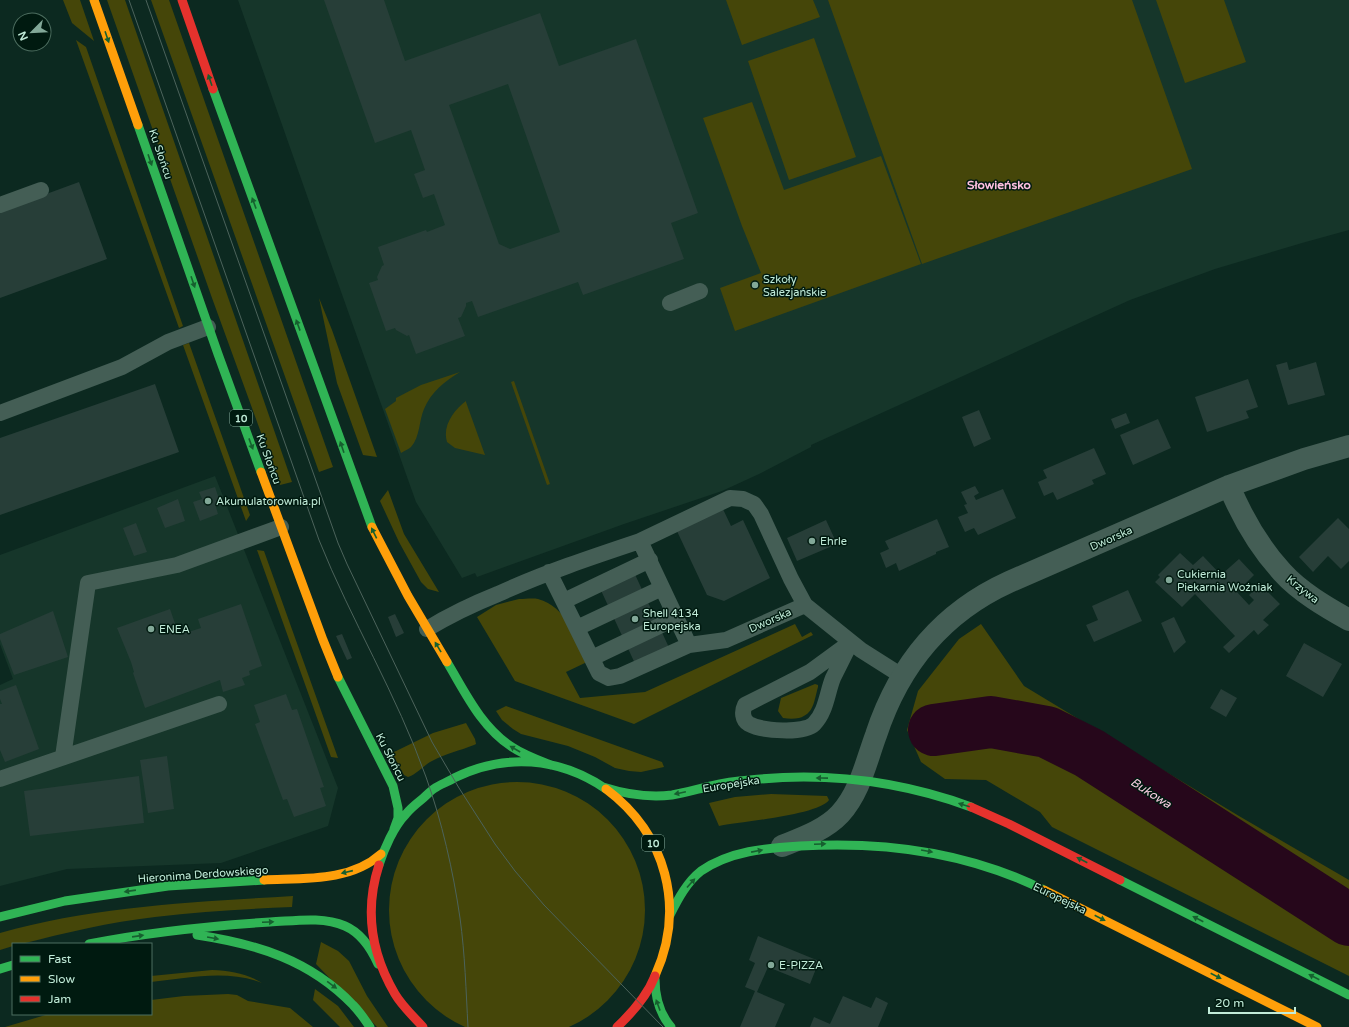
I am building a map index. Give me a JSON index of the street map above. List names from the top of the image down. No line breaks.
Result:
{"streets":{"main road":["Ku Słońcu","10","Europejska","Hieronima Derdowskiego"],"street":["Dworska","Krzywa"]},"crossings":[["Ku Słońcu","10"],["10","Europejska"],["10","Hieronima Derdowskiego"],["Dworska","Krzywa"],["Dworska","Europejska"]],"one_way":["Ku Słońcu","Hieronima Derdowskiego"],"districts":["Słowieńsko"],"water":["Bukowa"],"places":["Szkoły Salezjańskie","Akumulatorownia.pl","Ehrle","Cukiernia Piekarnia Woźniak","Shell 4134 Europejska","ENEA","E-PIZZA"],"legend":["Fast","Slow","Jam"],"scale_bar":"20 m","north":"bottom left"}
